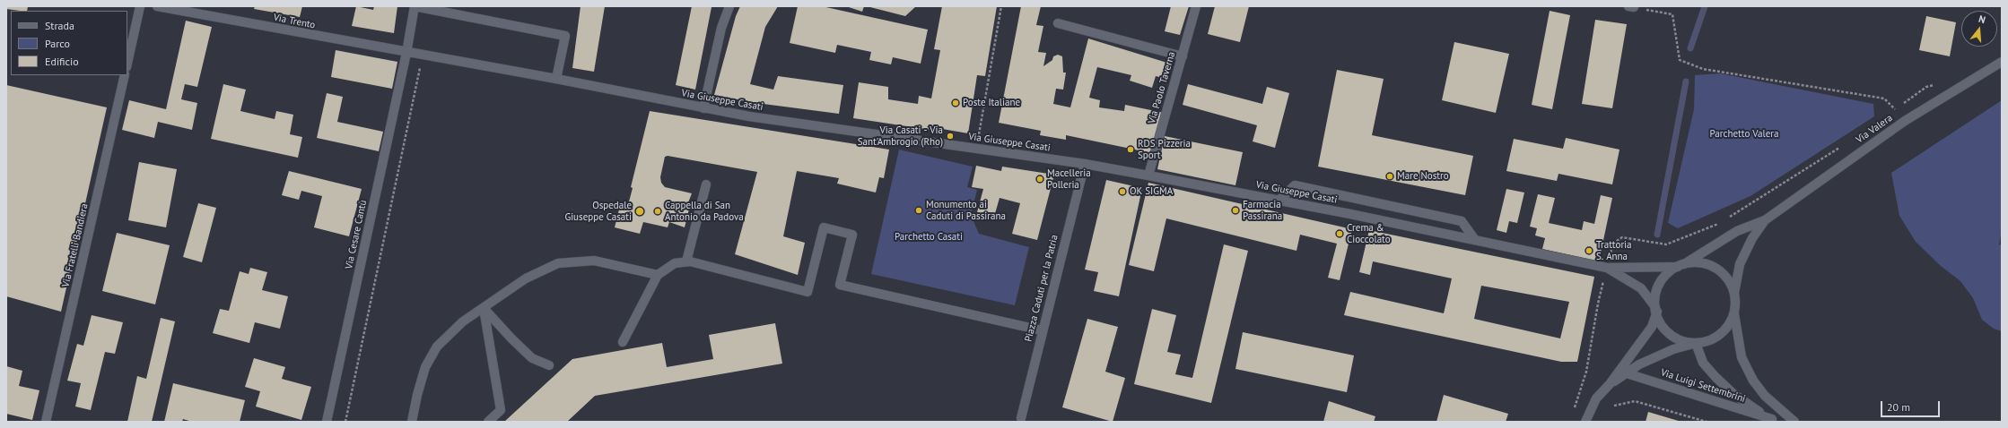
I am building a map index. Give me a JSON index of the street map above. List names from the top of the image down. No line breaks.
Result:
{"streets":{"street":["Via Trento","Via Paolo Taverna","Via Giuseppe Casati","Via Valera","Via Cesare Cantù","Via Fratelli Bandiera","Piazza Caduti per la Patria","Via Luigi Settembrini"]},"crossings":[["Via Trento","Via Giuseppe Casati"],["Via Trento","Via Cesare Cantù"],["Via Paolo Taverna","Via Giuseppe Casati"],["Via Giuseppe Casati","Via Valera"],["Via Giuseppe Casati","Via Cesare Cantù"],["Via Giuseppe Casati","Piazza Caduti per la Patria"],["Via Giuseppe Casati","Via Luigi Settembrini"],["Via Valera","Via Luigi Settembrini"]],"parks":["Parchetto Valera","Parchetto Casati"],"places":["Poste Italiane","Via Casati - Via Sant'Ambrogio (Rho)","RDS Pizzeria Sport","Mare Nostro","Macelleria Polleria","OK SIGMA","Monumento ai Caduti di Passirana","Farmacia Passirana","Ospedale Giuseppe Casati","Cappella di San Antonio da Padova","Crema & Cioccolato","Trattoria S. Anna"],"legend":["Strada","Parco","Edificio"],"scale_bar":"20 m","north":"top"}
